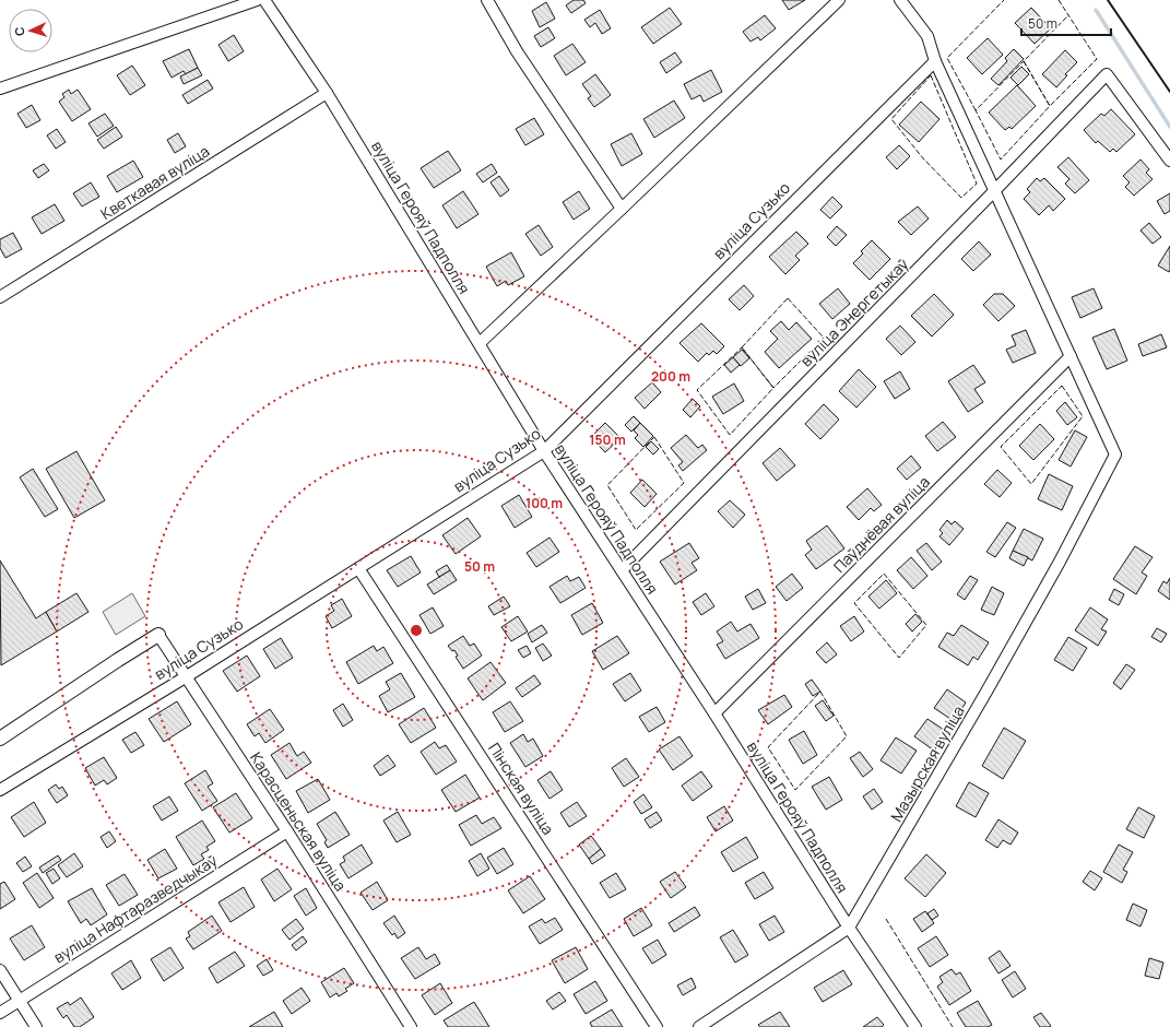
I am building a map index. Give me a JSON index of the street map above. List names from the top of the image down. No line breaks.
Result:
{"streets":{"street":["Кветкавая вуліца","вуліца Герояў Падполля","вуліца Сузько","вуліца Энергетыкаў","Паўднёвая вуліца","Мазырская вуліца","Пінская вуліца","Карасценьская вуліца","вуліца Нафтаразведчыкаў"]},"crossings":[["Кветкавая вуліца","вуліца Герояў Падполля"],["вуліца Герояў Падполля","вуліца Сузько"],["вуліца Герояў Падполля","вуліца Энергетыкаў"],["вуліца Герояў Падполля","Паўднёвая вуліца"],["вуліца Герояў Падполля","Мазырская вуліца"],["вуліца Сузько","Пінская вуліца"],["вуліца Сузько","Карасценьская вуліца"],["Паўднёвая вуліца","Мазырская вуліца"],["Карасценьская вуліца","вуліца Нафтаразведчыкаў"]],"scale_bar":"50 m","north":"left","rings":["200 m","150 m","100 m","50 m"]}
